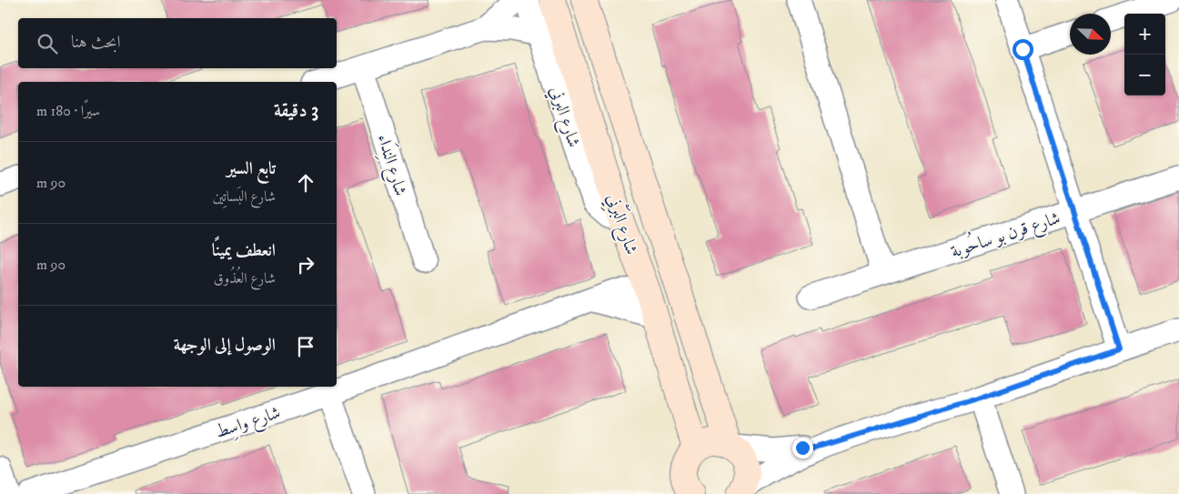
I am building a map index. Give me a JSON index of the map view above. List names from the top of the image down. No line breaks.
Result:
{"streets":{"street":["شارع البرني","شارع النِدَاء","شارع البَرْنِي","شارع قرن بو ساحُوبة","شارع واسِط"]},"crossings":[["شارع البرني","شارع البَرْنِي"],["شارع البَرْنِي","شارع واسِط"]],"north":"bottom right","page":{"map_buttons":["+","−"],"search":"ابحث هنا","heading":["3 دقيقة","سيرًا · 180 m"],"list":[["تابع السير","شارع البَساتِين","90 m"],["انعطف يمينًا","شارع العُذُوق","90 m"],"الوصول إلى الوجهة"]}}
